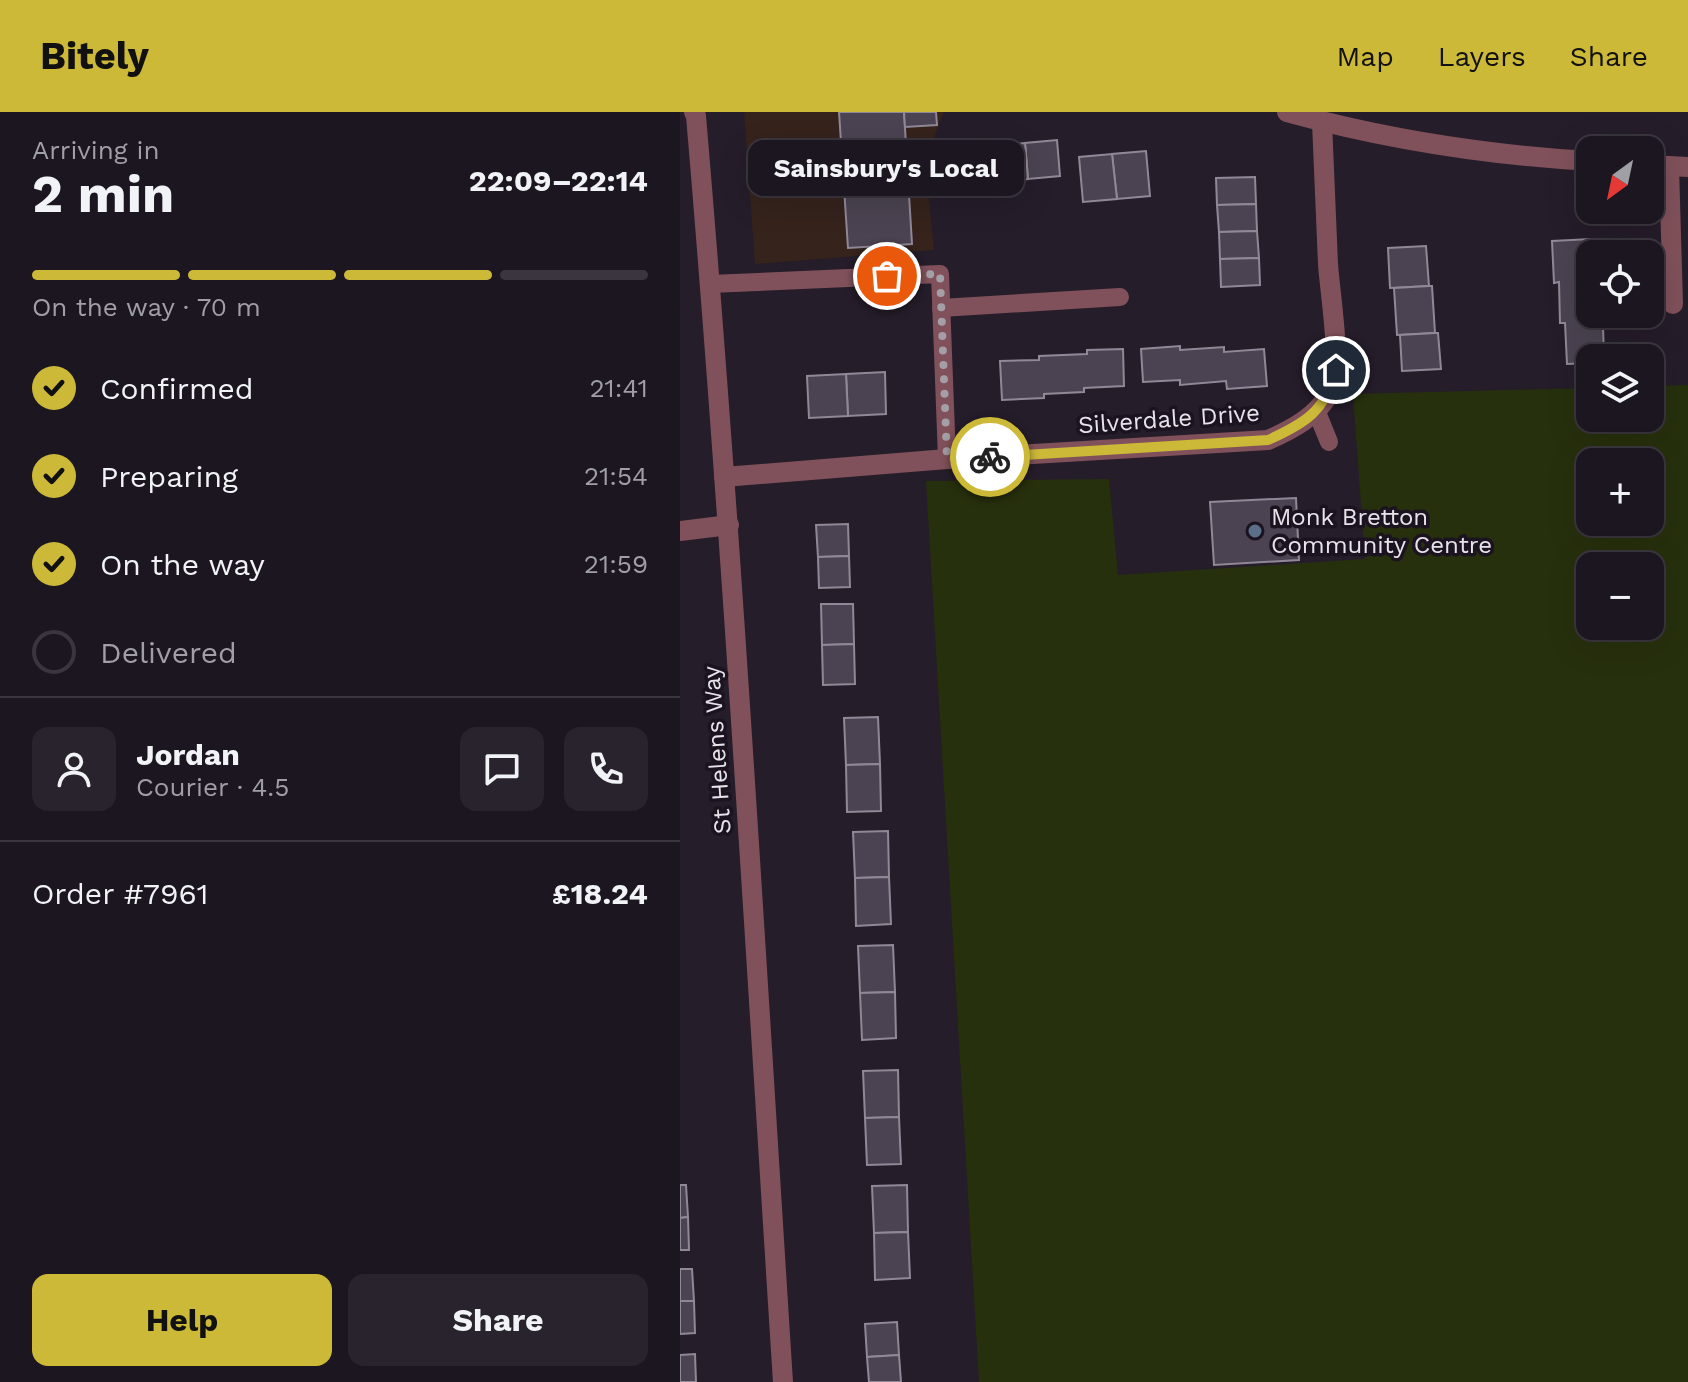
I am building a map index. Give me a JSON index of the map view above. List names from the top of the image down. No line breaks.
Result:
{"streets":{"street":["Silverdale Drive","St Helens Way"]},"crossings":[["Silverdale Drive","St Helens Way"]],"places":["Sainsbury's Local","Monk Bretton Community Centre"],"north":"bottom left","page":{"header":"Bitely","nav":["Map","Layers","Share"],"heading":["2 min","Arriving in","22:09–22:14"],"panel":["Jordan","Courier · 4.5","Order #7961","£18.24"],"map_buttons":["+","−"],"bubble":"Sainsbury's Local","bar":"On the way · 70 m","list":[["Confirmed","21:41"],["Preparing","21:54"],["On the way","21:59"],"Delivered"],"buttons":["Help","Share"]}}
